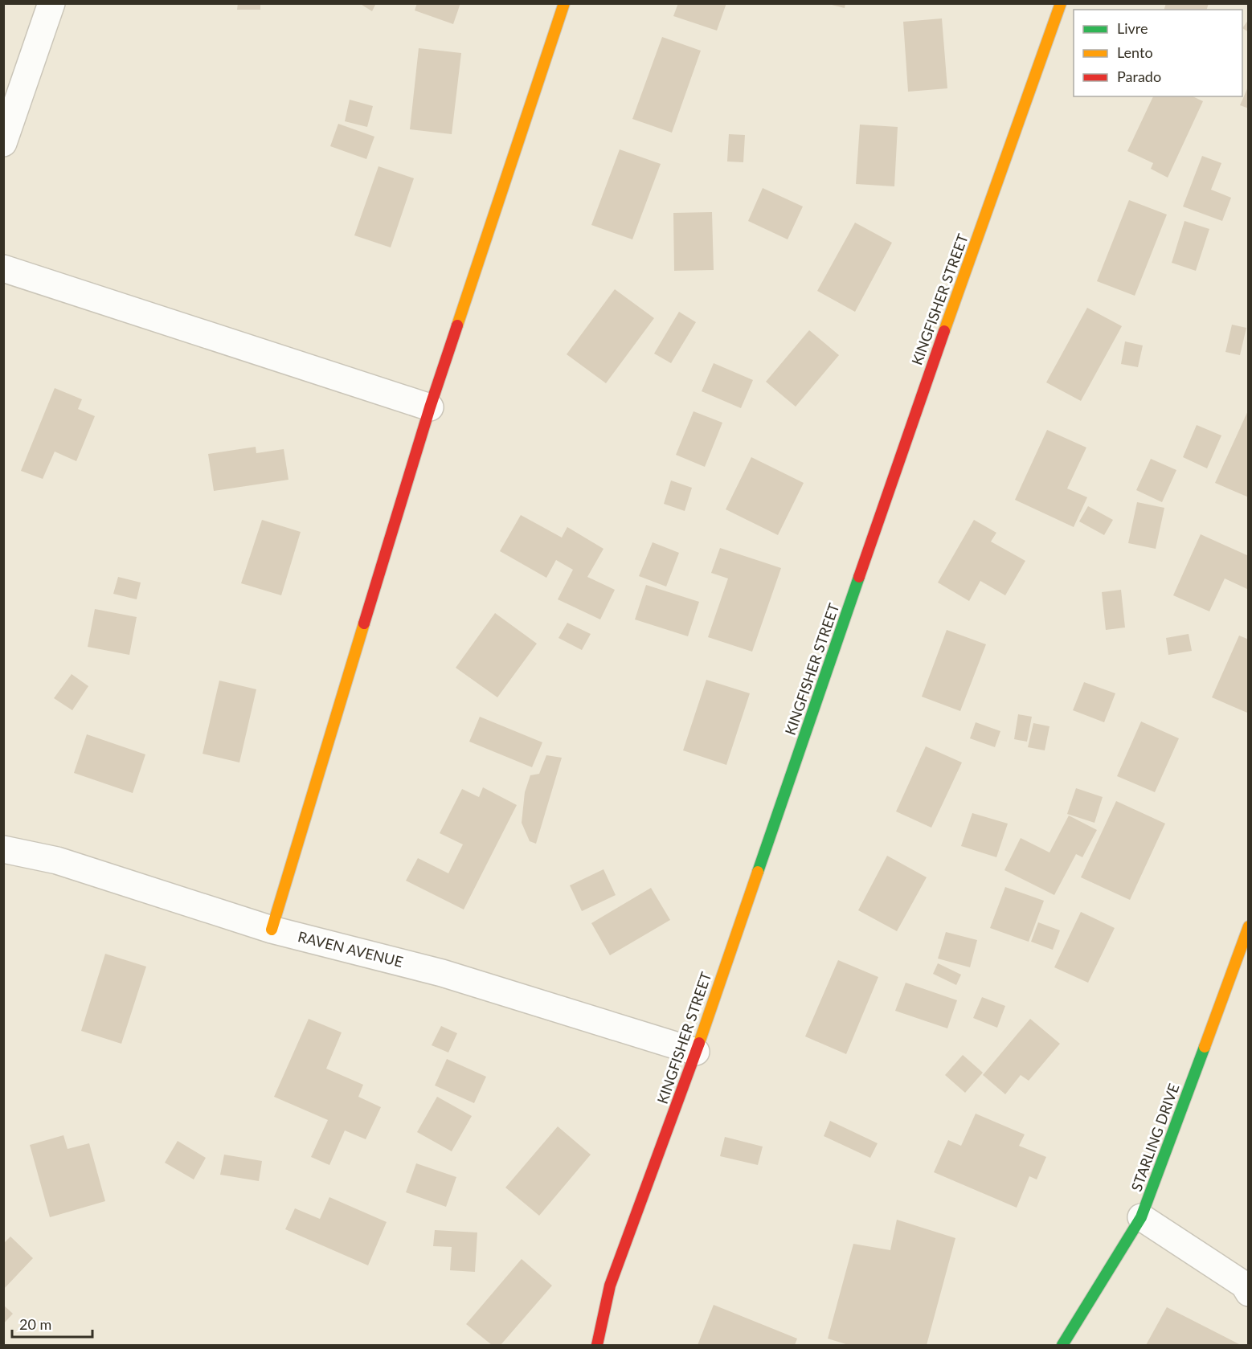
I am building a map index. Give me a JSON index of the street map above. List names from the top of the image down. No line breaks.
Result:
{"streets":{"street":["KINGFISHER STREET","RAVEN AVENUE","STARLING DRIVE"]},"crossings":[["KINGFISHER STREET","RAVEN AVENUE"]],"legend":["Livre","Lento","Parado"],"scale_bar":"20 m"}
